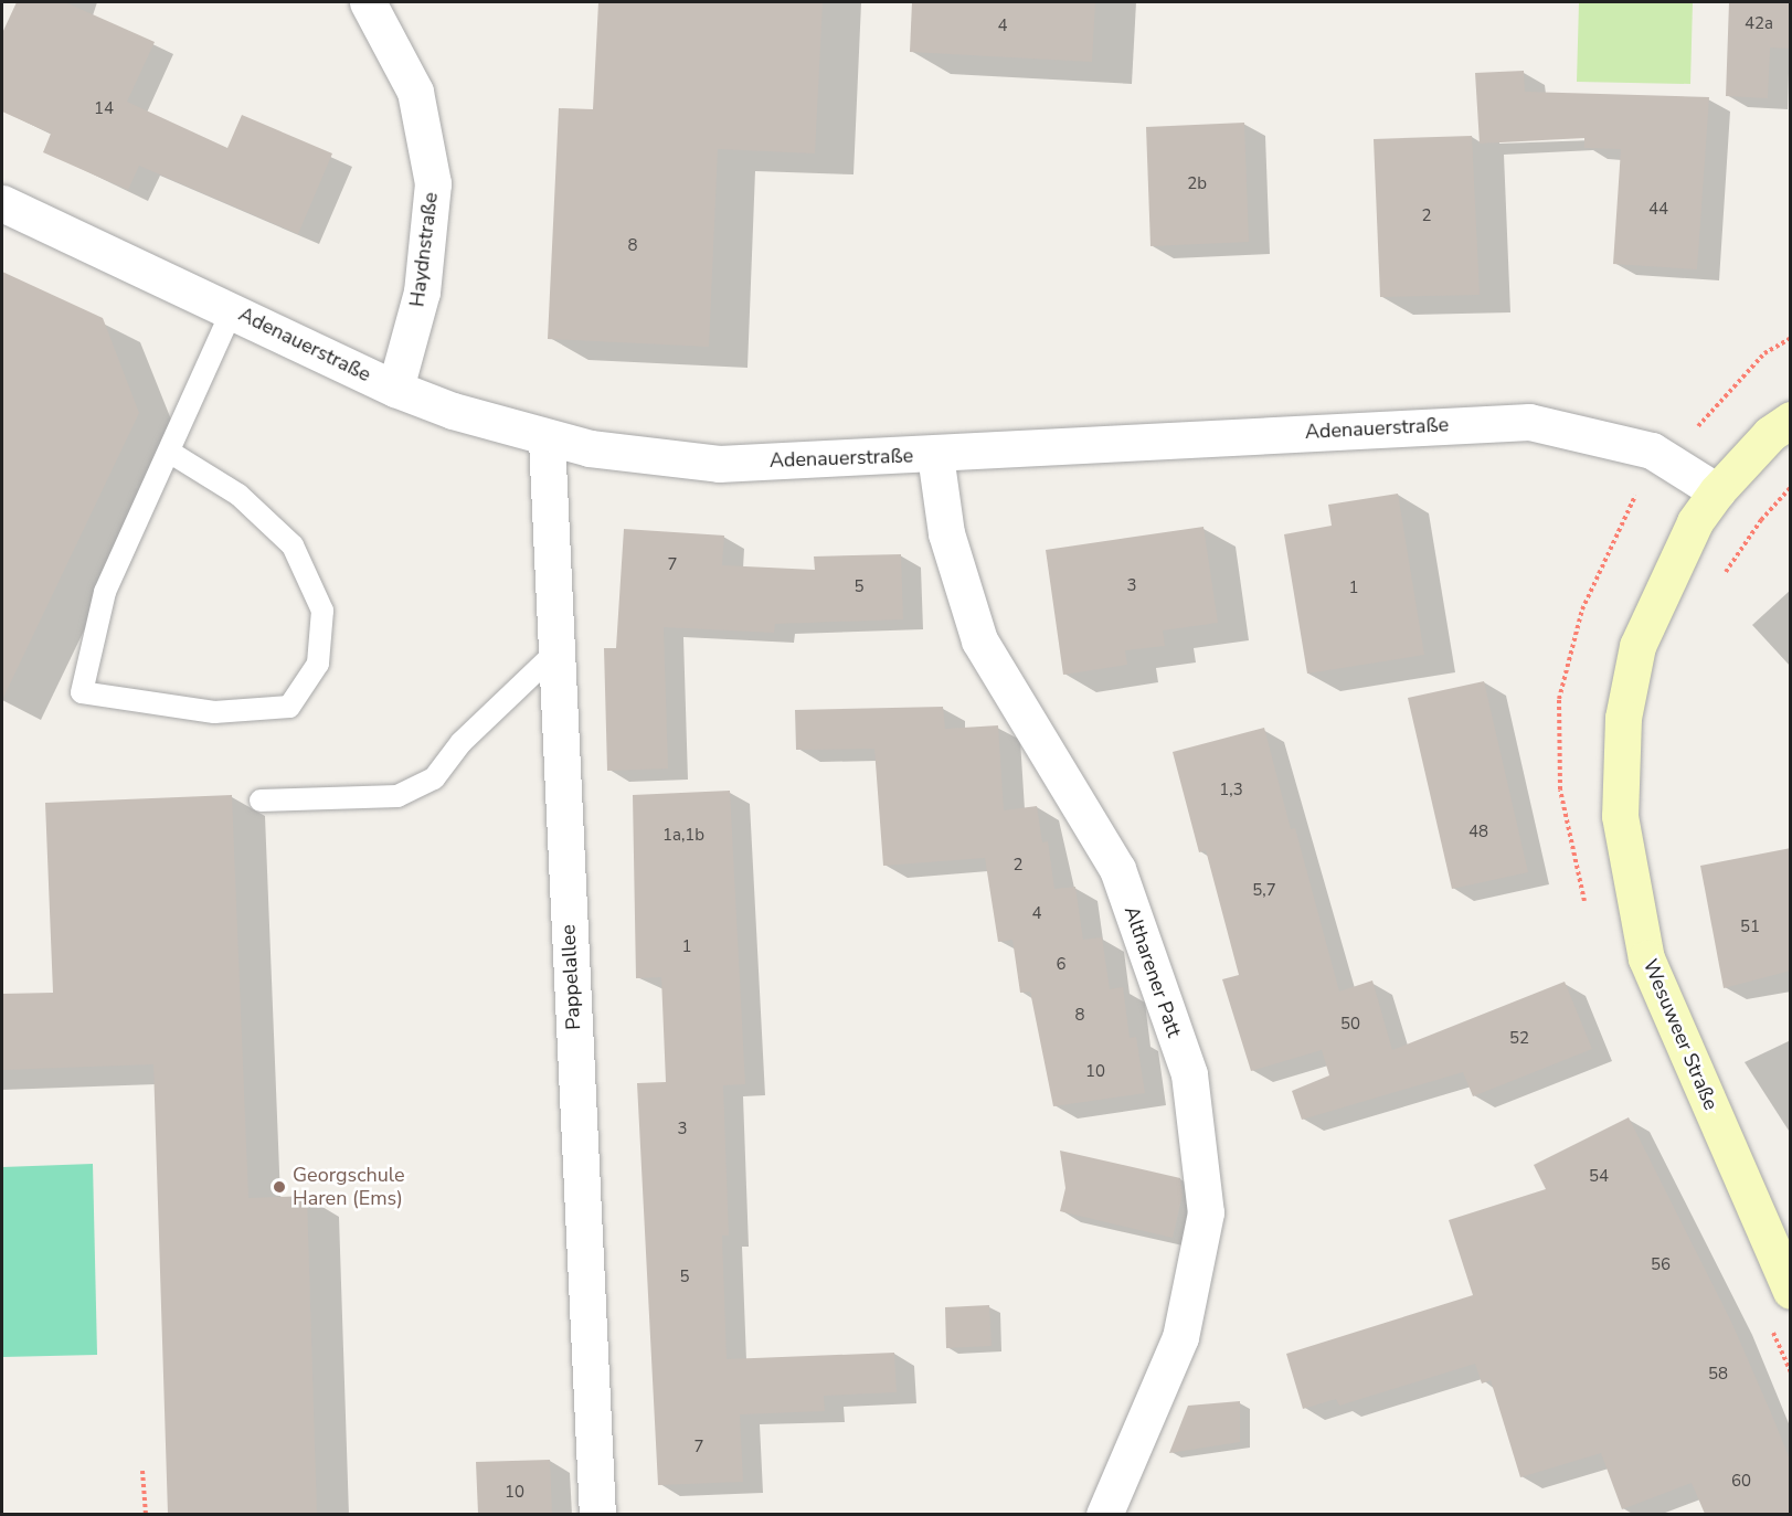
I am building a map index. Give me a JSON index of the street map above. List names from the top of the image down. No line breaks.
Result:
{"streets":{"main road":["Wesuweer Straße"],"street":["Haydnstraße","Adenauerstraße","Altharener Patt","Pappelallee"]},"crossings":[["Haydnstraße","Adenauerstraße"],["Adenauerstraße","Altharener Patt"],["Adenauerstraße","Pappelallee"],["Adenauerstraße","Wesuweer Straße"]],"places":["Georgschule Haren (Ems)"],"house_numbers":["42a","4","14","2b","44","2","8","7","3","5","1","1,3","48","1a,1b","2","5,7","4","51","1","6","8","50","52","10","3","54","56","5","58","7","60","10"]}
